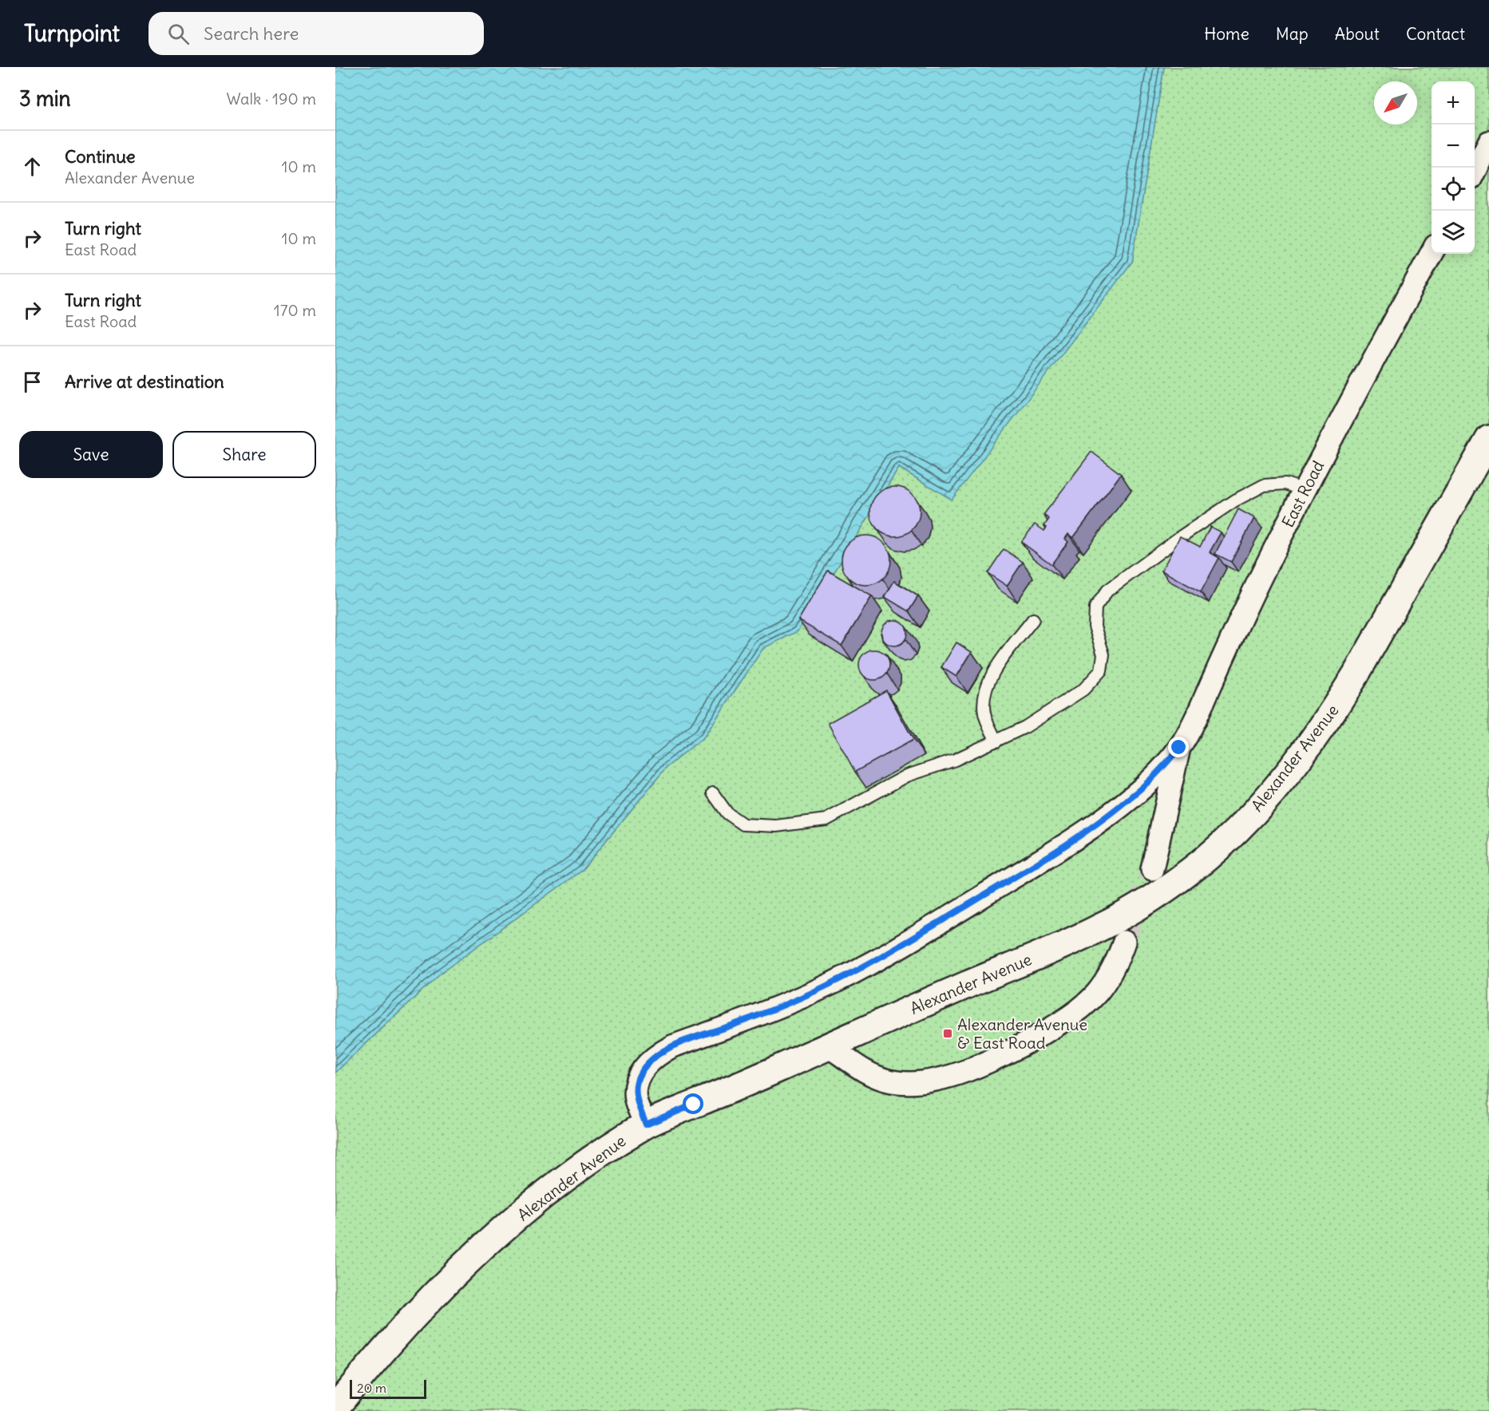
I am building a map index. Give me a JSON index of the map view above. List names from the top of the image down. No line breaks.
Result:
{"streets":{"main road":["Alexander Avenue"],"street":["East Road"]},"crossings":[["East Road","Alexander Avenue"]],"places":{"transit":["Alexander Avenue & East Road"]},"scale_bar":"20 m","north":"bottom left","page":{"header":"Turnpoint","search":"Search here","nav":["Home","Map","About","Contact"],"heading":["3 min","Walk · 190 m"],"map_buttons":["+","−"],"list":[["Continue","Alexander Avenue","10 m"],["Turn right","East Road","10 m"],["Turn right","East Road","170 m"],"Arrive at destination"],"buttons":["Save","Share"],"scale":"20 m"}}
